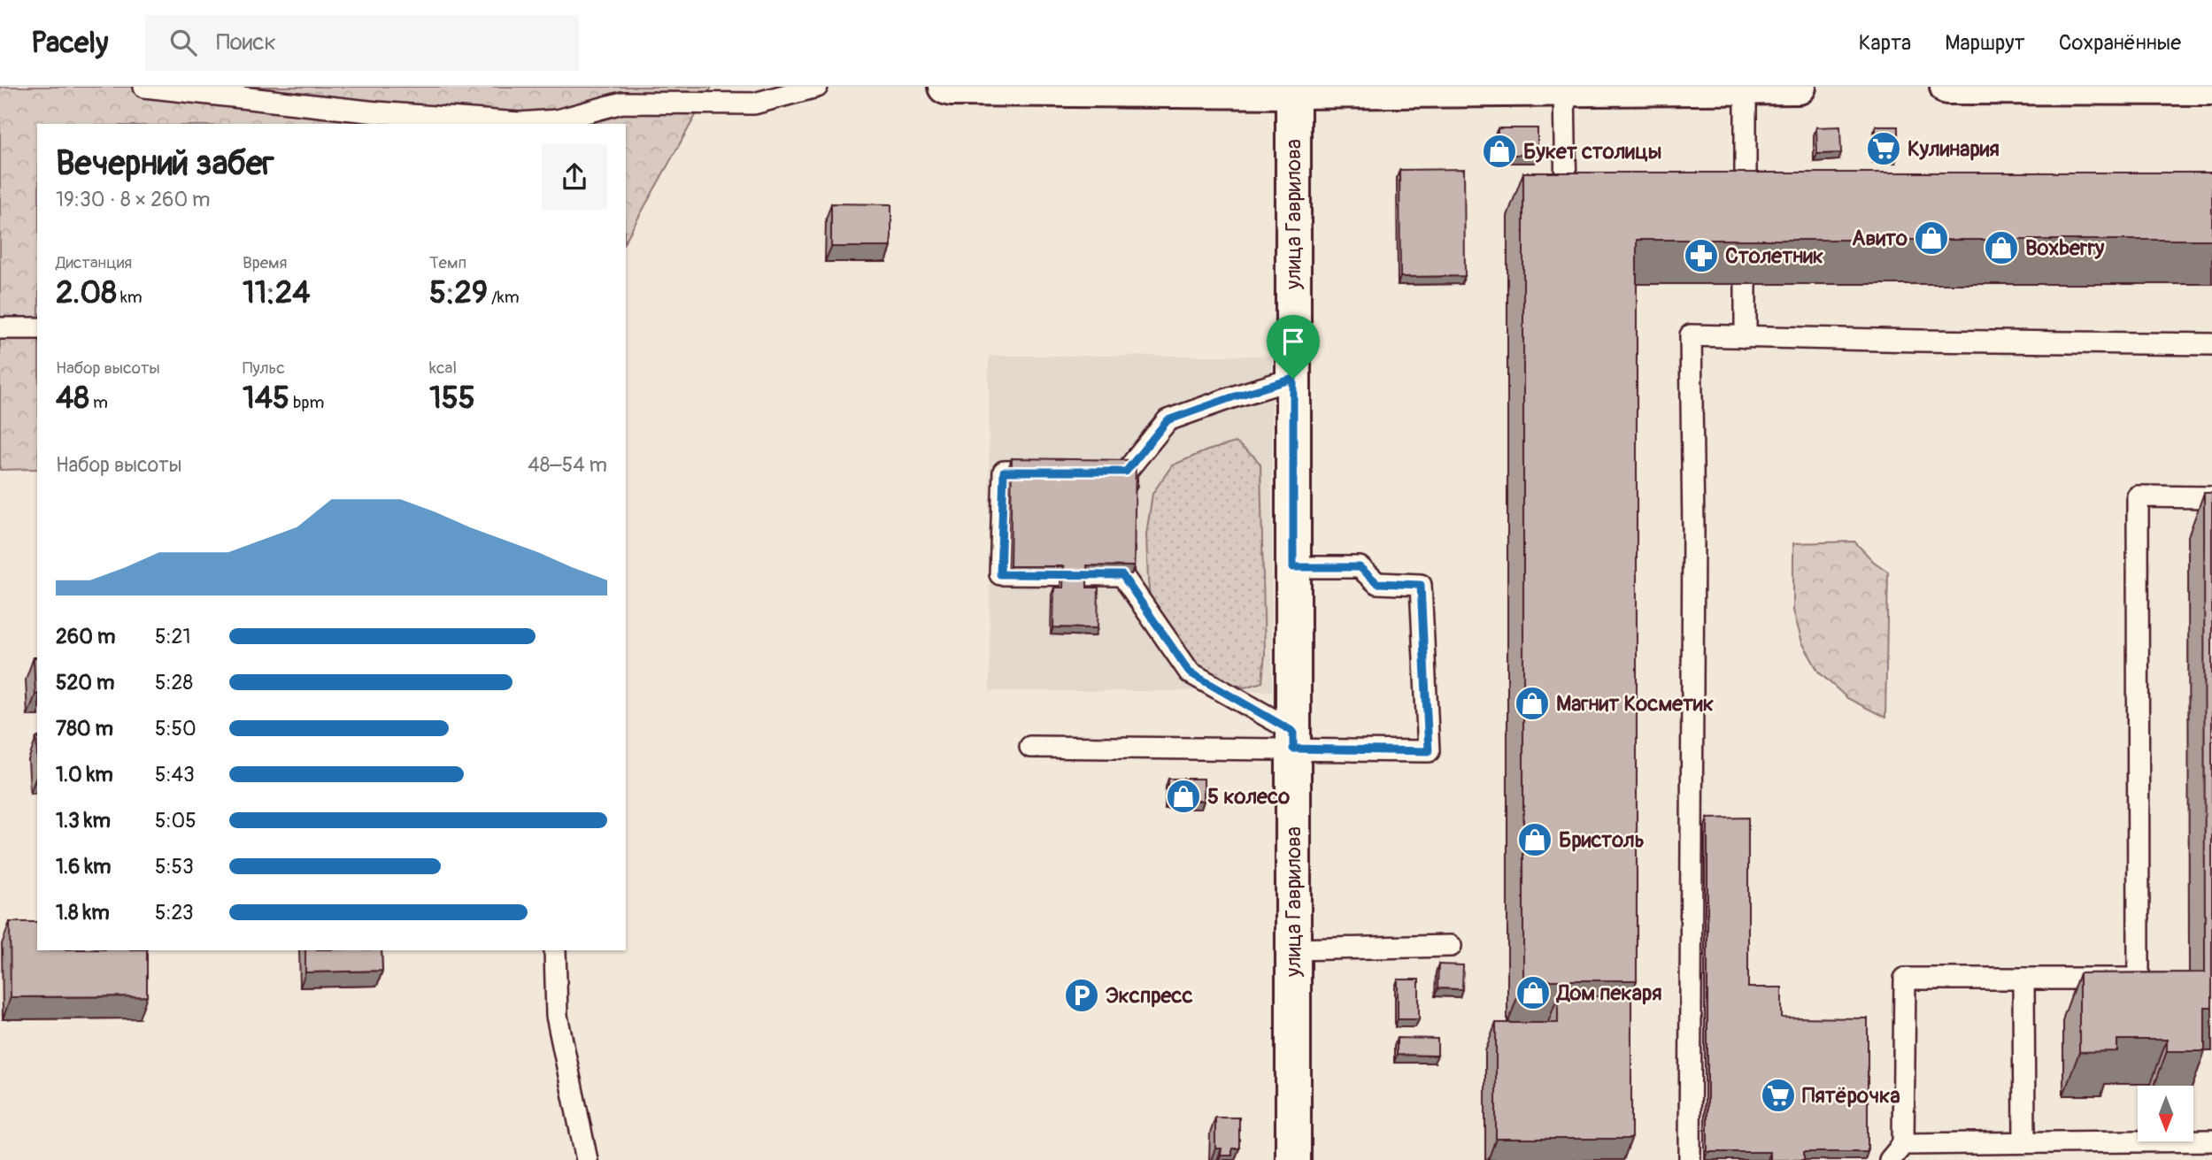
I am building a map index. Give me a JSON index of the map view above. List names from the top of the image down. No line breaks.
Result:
{"streets":{"main road":["улица Гаврилова"]},"places":{"supermarket":["Кулинария","Пятёрочка"],"shop":["Букет столицы","Авито","Boxberry","Магнит Косметик","5 колесо","Бристоль","Дом пекаря"],"pharmacy":["Столетник"],"parking":["Экспресс"]},"north":"bottom","page":{"header":"Pacely","search":"Поиск","nav":["Карта","Маршрут","Сохранённые"],"heading":["Вечерний забег","19:30 · 8 × 260 m"],"stats":[["Дистанция","2.08 km"],["Время","11:24"],["Темп","5:29 /km"],["Набор высоты","48 m"],["Пульс","145 bpm"],["kcal","155"]],"chart":["Набор высоты","48–54 m"],"list":[{"name":"260 m","note":"5:21"},{"name":"520 m","note":"5:28"},{"name":"780 m","note":"5:50"},{"name":"1.0 km","note":"5:43"},{"name":"1.3 km","note":"5:05"},{"name":"1.6 km","note":"5:53"},{"name":"1.8 km","note":"5:23"}]}}
